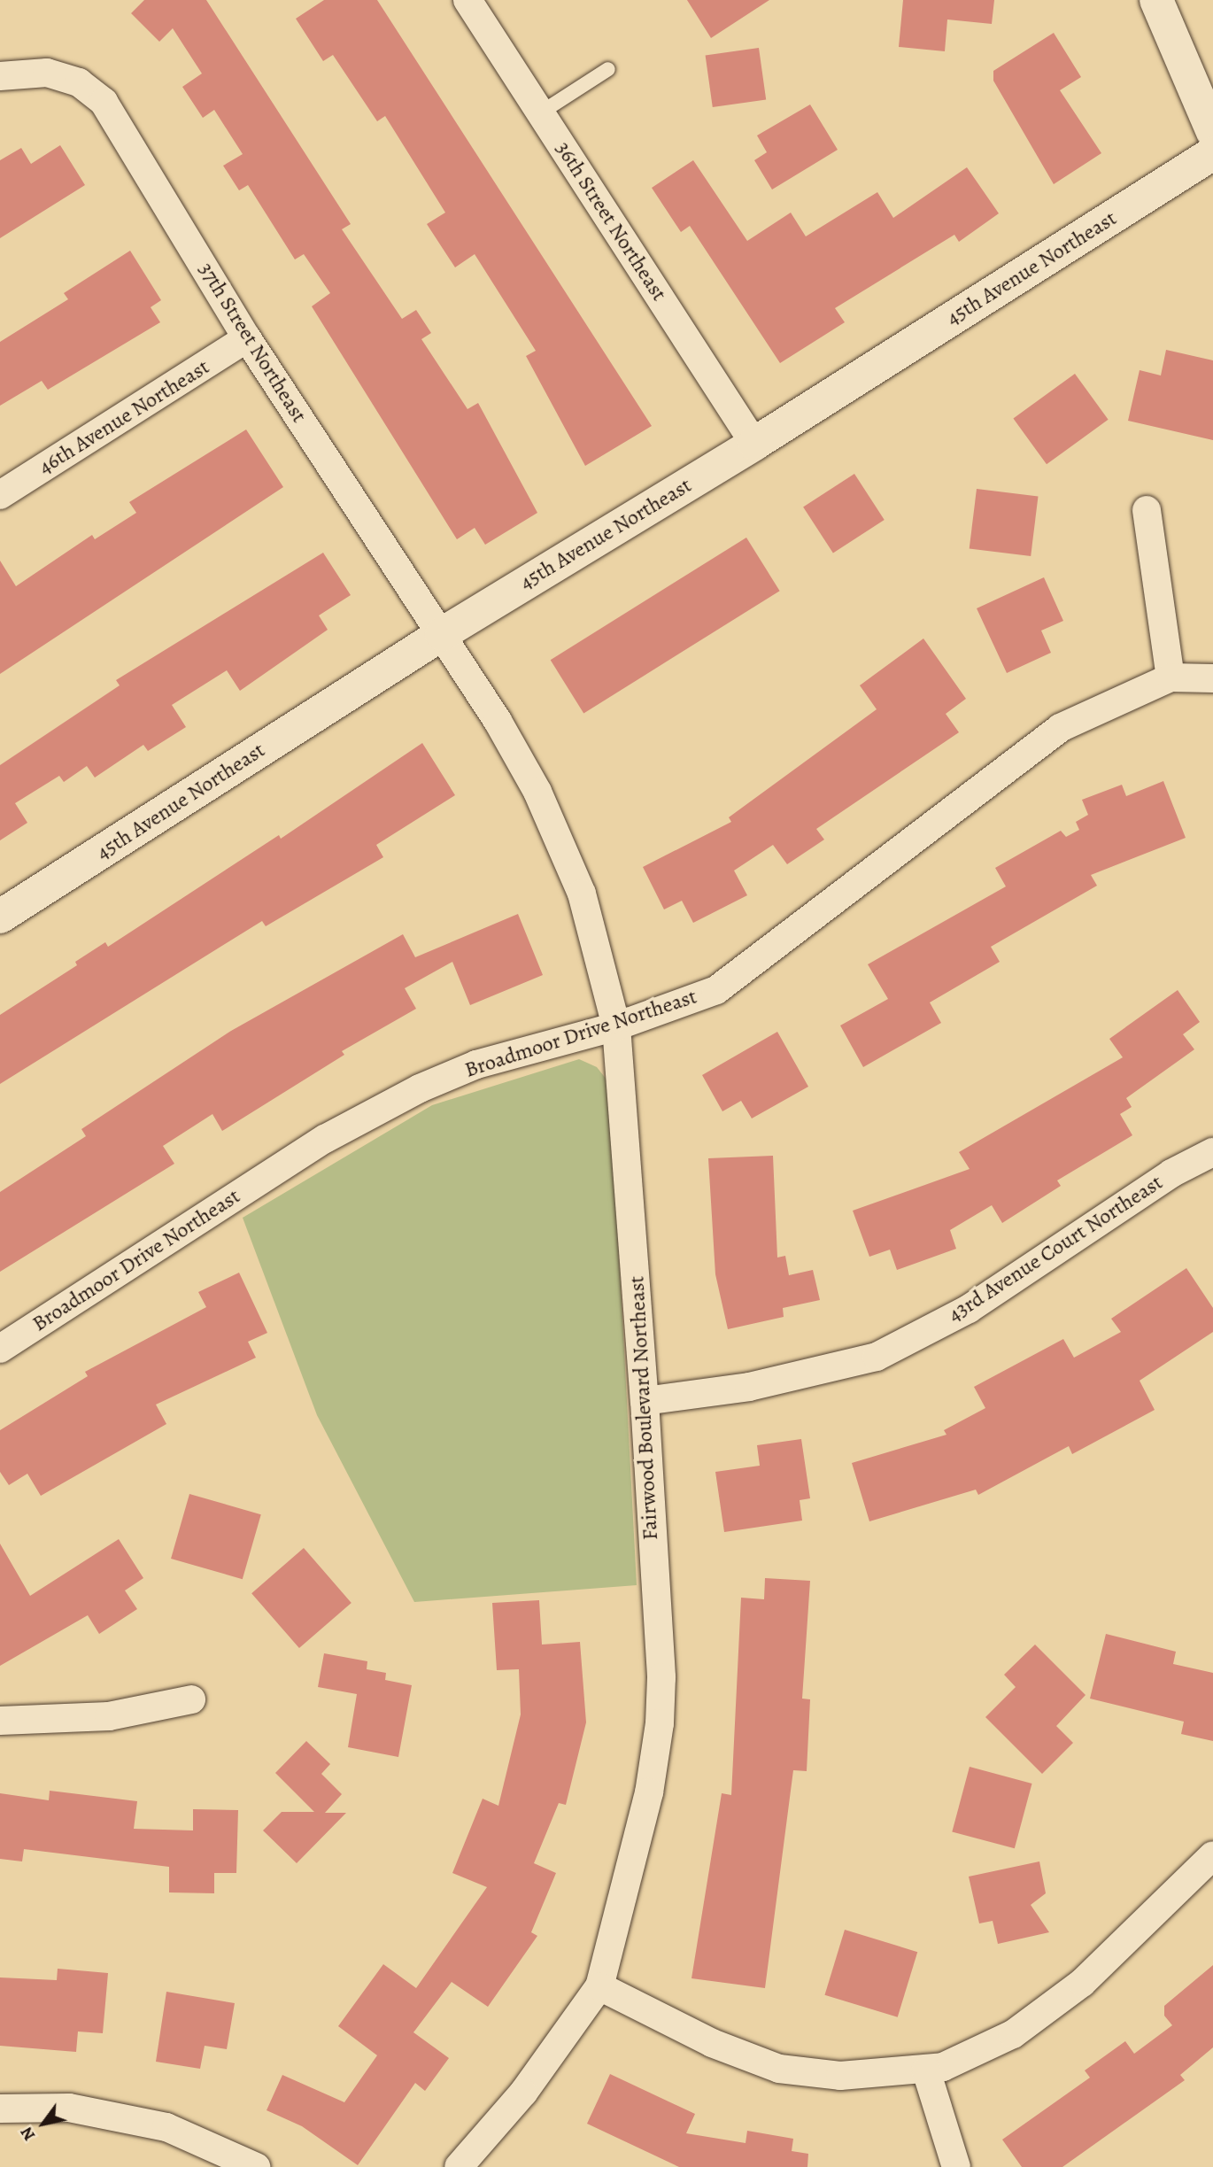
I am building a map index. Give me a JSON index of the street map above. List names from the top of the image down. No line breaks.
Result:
{"streets":{"street":["36th Street Northeast","45th Avenue Northeast","37th Street Northeast","46th Avenue Northeast","Broadmoor Drive Northeast","43rd Avenue Court Northeast","Fairwood Boulevard Northeast"]},"crossings":[["36th Street Northeast","45th Avenue Northeast"],["45th Avenue Northeast","37th Street Northeast"],["45th Avenue Northeast","Fairwood Boulevard Northeast"],["37th Street Northeast","46th Avenue Northeast"],["37th Street Northeast","Fairwood Boulevard Northeast"],["Broadmoor Drive Northeast","Fairwood Boulevard Northeast"],["43rd Avenue Court Northeast","Fairwood Boulevard Northeast"]],"north":"bottom left"}
